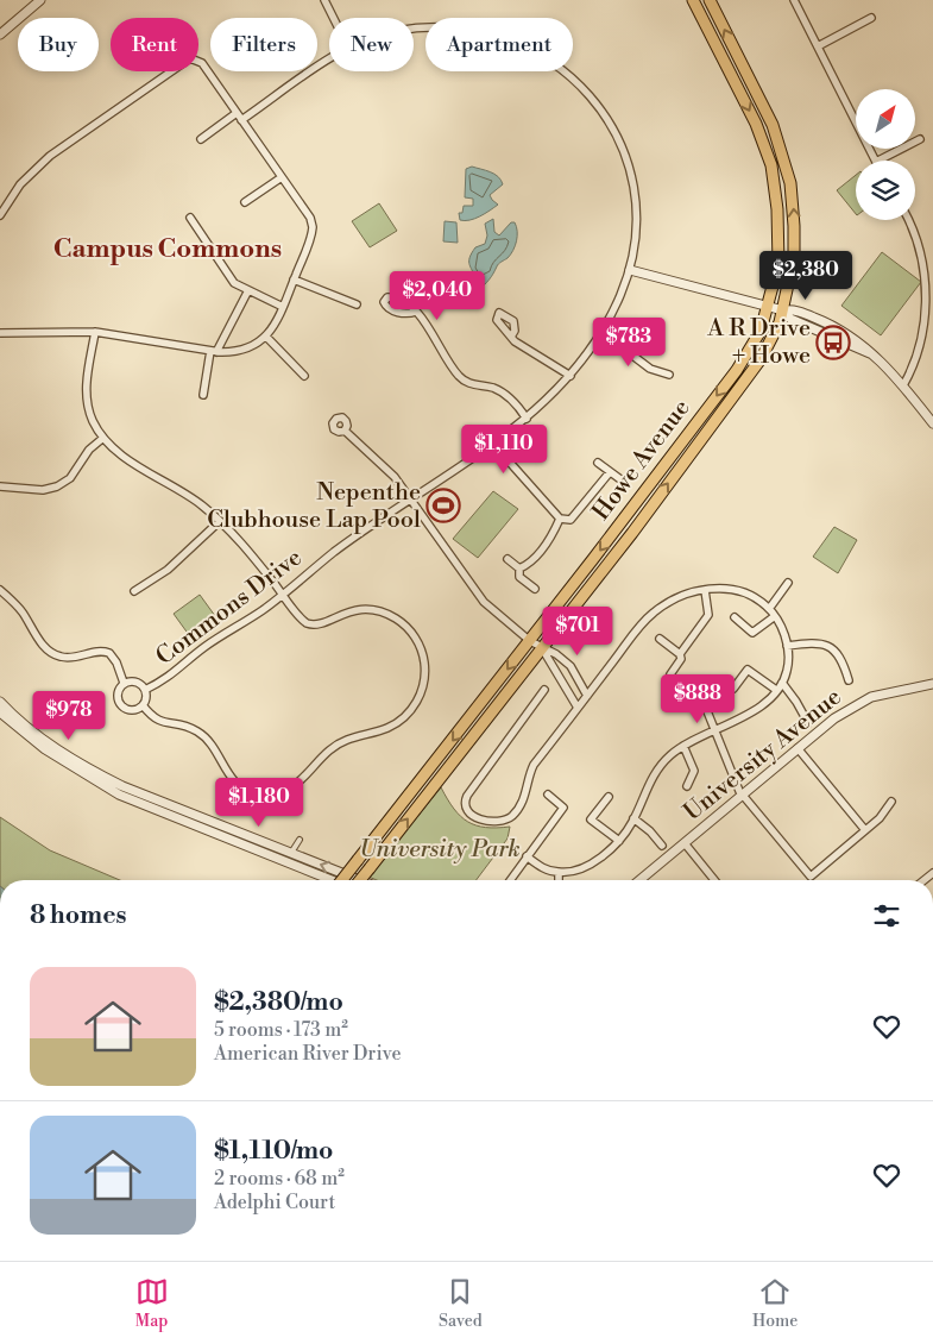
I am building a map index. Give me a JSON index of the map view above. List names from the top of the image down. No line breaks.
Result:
{"streets":{"main road":["Howe Avenue"],"street":["Commons Drive","University Avenue"]},"districts":["Campus Commons"],"parks":["University Park"],"places":{"bus stop":["A R Drive + Howe"],"sports":["Nepenthe Clubhouse Lap Pool"]},"north":"top right","page":{"chip":["Buy","Rent","Filters","New","Apartment"],"price":["$2,380","$2,040","$783","$1,110","$701","$888","$978","$1,180"],"heading":"8 homes","list":[{"name":"$2,380/mo","note":"5 rooms · 173 m² · American River Drive"},{"name":"$1,110/mo","note":"2 rooms · 68 m² · Adelphi Court"}],"tabs":["Map","Saved","Home"]}}
